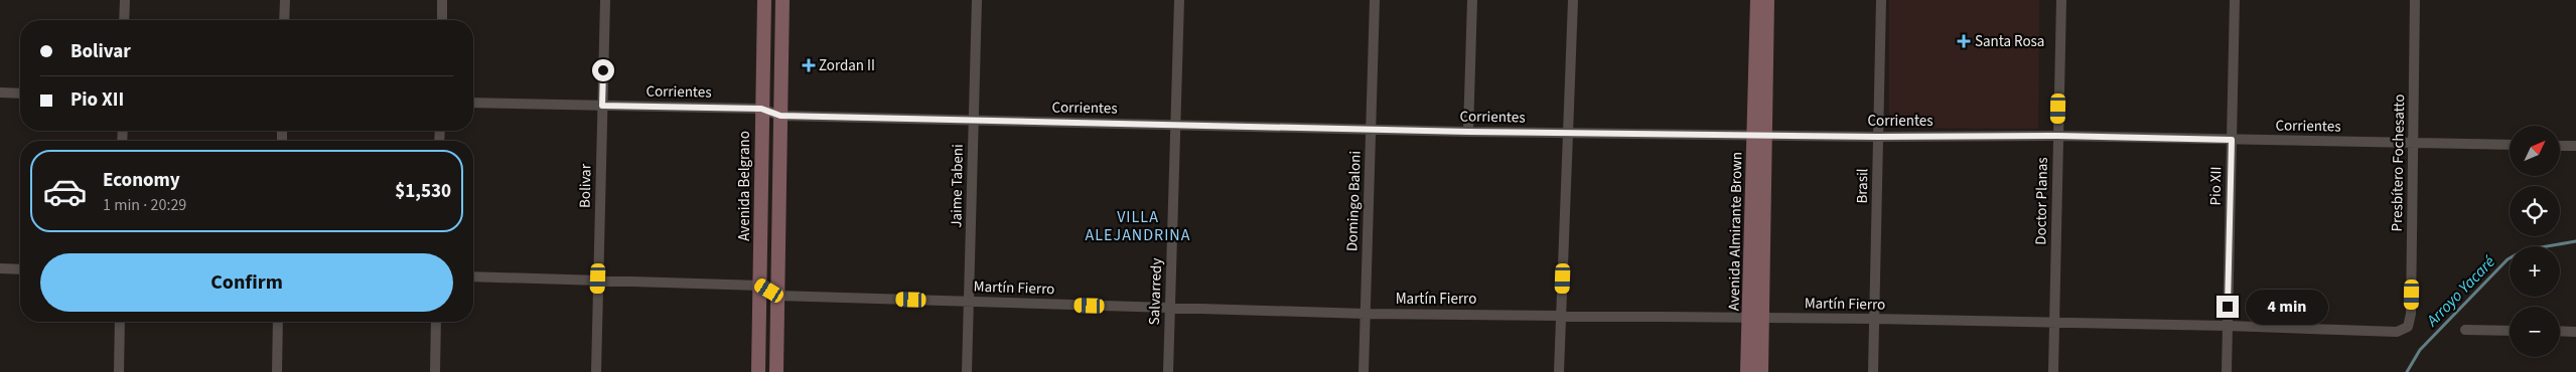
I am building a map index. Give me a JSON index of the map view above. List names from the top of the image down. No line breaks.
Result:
{"streets":{"main road":["Avenida Belgrano","Avenida Almirante Brown"],"street":["Corrientes","Presbítero Fochesatto","Bolivar","Jaime Tabeni","Brasil","Pio XII","Domingo Baloni","Doctor Planas","Martín Fierro","Salvarredy"]},"crossings":[["Corrientes","Presbítero Fochesatto"],["Corrientes","Bolivar"],["Corrientes","Avenida Belgrano"],["Corrientes","Jaime Tabeni"],["Corrientes","Brasil"],["Corrientes","Pio XII"],["Corrientes","Domingo Baloni"],["Corrientes","Doctor Planas"],["Corrientes","Avenida Almirante Brown"],["Corrientes","Salvarredy"],["Presbítero Fochesatto","Martín Fierro"],["Bolivar","Martín Fierro"],["Avenida Belgrano","Martín Fierro"],["Jaime Tabeni","Martín Fierro"],["Brasil","Martín Fierro"],["Pio XII","Martín Fierro"],["Domingo Baloni","Martín Fierro"],["Doctor Planas","Martín Fierro"],["Avenida Almirante Brown","Martín Fierro"],["Martín Fierro","Salvarredy"]],"districts":["VILLA ALEJANDRINA"],"water":["Arroyo Yacaré"],"places":{"health":["Santa Rosa","Zordan II"]},"north":"top right","page":{"banner":["Bolivar","Pio XII"],"map_buttons":["+","−"],"list":[{"name":"Economy","note":"1 min · 20:29","value":"$1,530"}],"buttons":"Confirm","bubble":"4 min"}}
